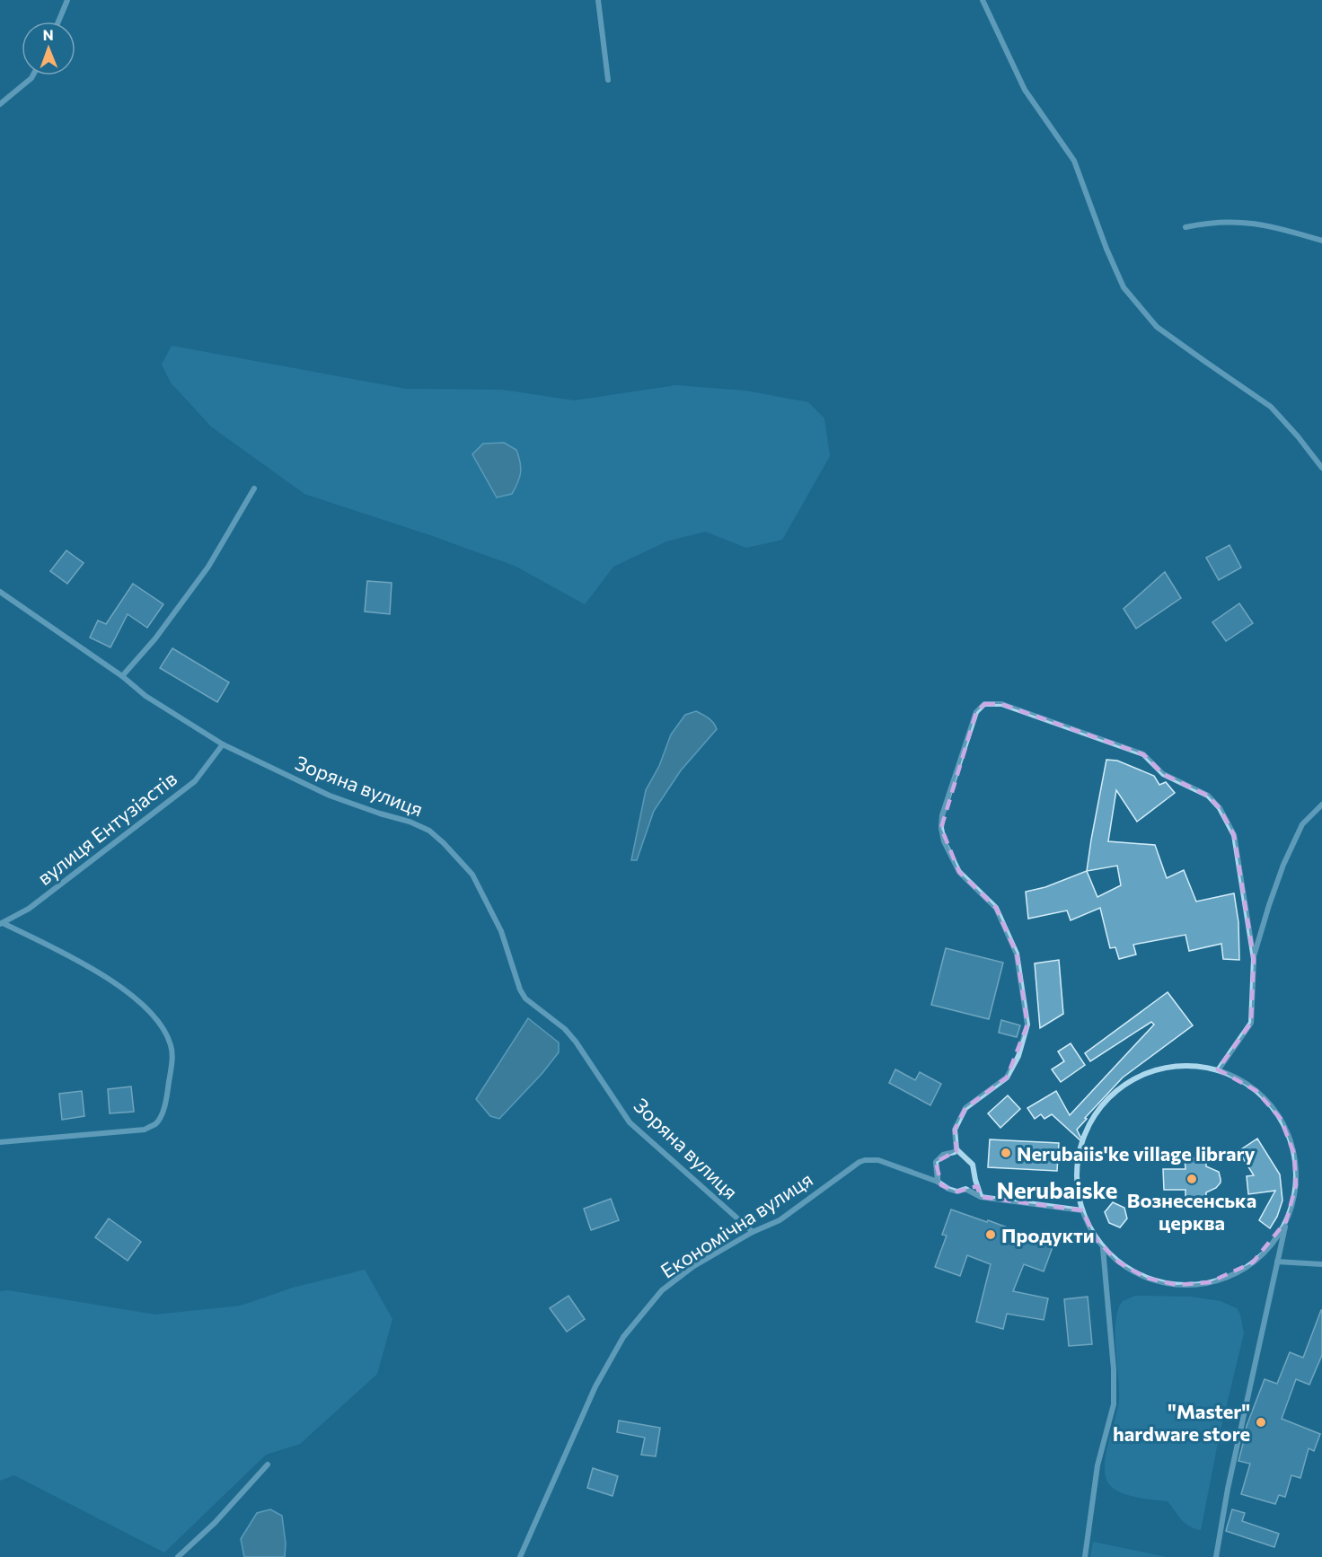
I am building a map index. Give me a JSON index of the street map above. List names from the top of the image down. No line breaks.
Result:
{"streets":{"street":["Зоряна вулиця","вулиця Ентузіастів","Економічна вулиця"]},"crossings":[["Зоряна вулиця","вулиця Ентузіастів"],["Зоряна вулиця","Економічна вулиця"]],"districts":["Nerubaiske"],"places":["Nerubaiis'ke village library","Вознесенська церква","Продукти","\"Master\" hardware store"],"north":"top"}
